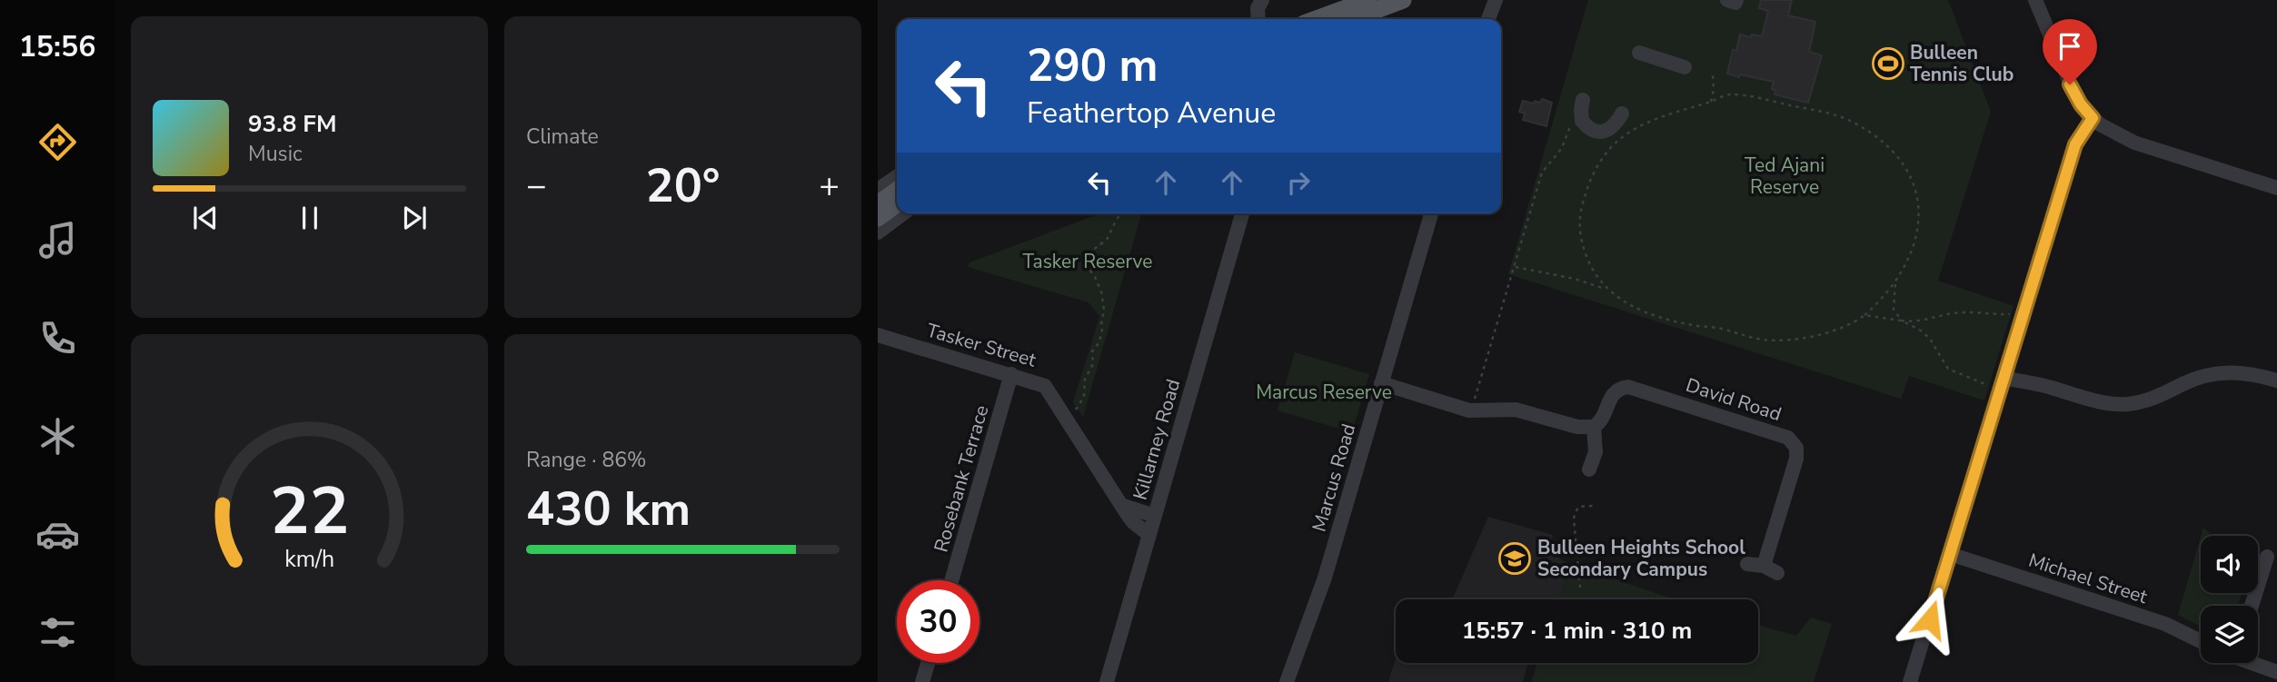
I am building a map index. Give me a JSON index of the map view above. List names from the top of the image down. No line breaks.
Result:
{"streets":{"street":["Tasker Street","David Road","Killarney Road","Marcus Road","Rosebank Terrace","Michael Street"]},"crossings":[["Tasker Street","Killarney Road"],["Tasker Street","Rosebank Terrace"]],"parks":["Ted Ajani Reserve","Tasker Reserve","Marcus Reserve"],"places":{"sports":["Bulleen Tennis Club"],"school or university":["Bulleen Heights School Secondary Campus"]},"page":{"tabs":"15:56","tile":["Climate",["Range · 86%","430 km"]],"turn":["290 m","Feathertop Avenue"],"song":["93.8 FM","Music"],"heat":["−","20°","+"],"limit":"30","trip":"15:57 · 1 min · 310 m","gauge":["22","km/h"]}}
